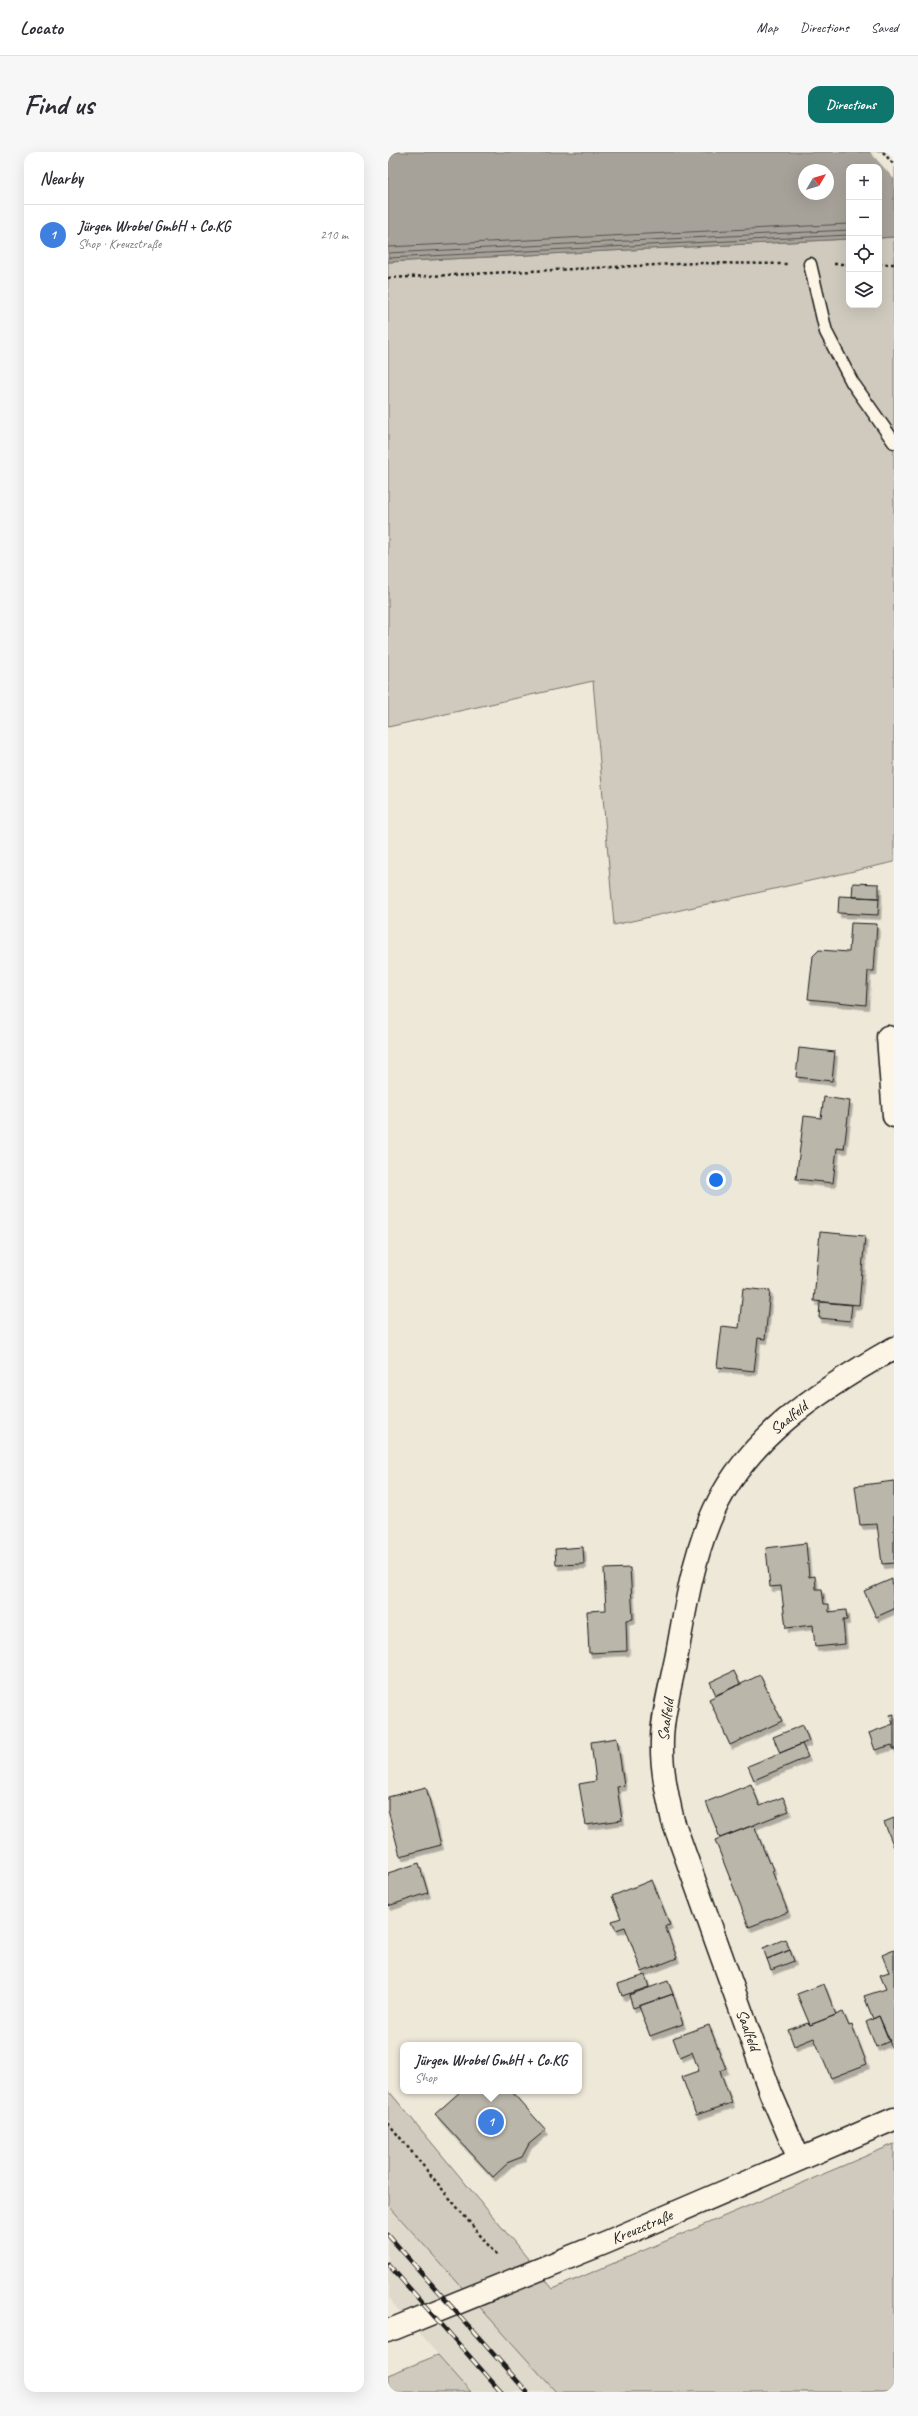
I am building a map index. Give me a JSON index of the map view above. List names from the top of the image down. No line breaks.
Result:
{"streets":{"street":["Saalfeld","Kreuzstraße"]},"crossings":[["Saalfeld","Kreuzstraße"]],"north":"top right","page":{"header":"Locato","nav":["Map","Directions","Saved"],"buttons":"Directions","title":"Find us","heading":"Nearby","map_buttons":["+","−"],"list":[{"mark":"1","name":"Jürgen Wrobel GmbH + Co.KG","note":"Shop · Kreuzstraße","value":"210 m"}],"popup":["Jürgen Wrobel GmbH + Co.KG","Shop"],"pins":"1"}}
